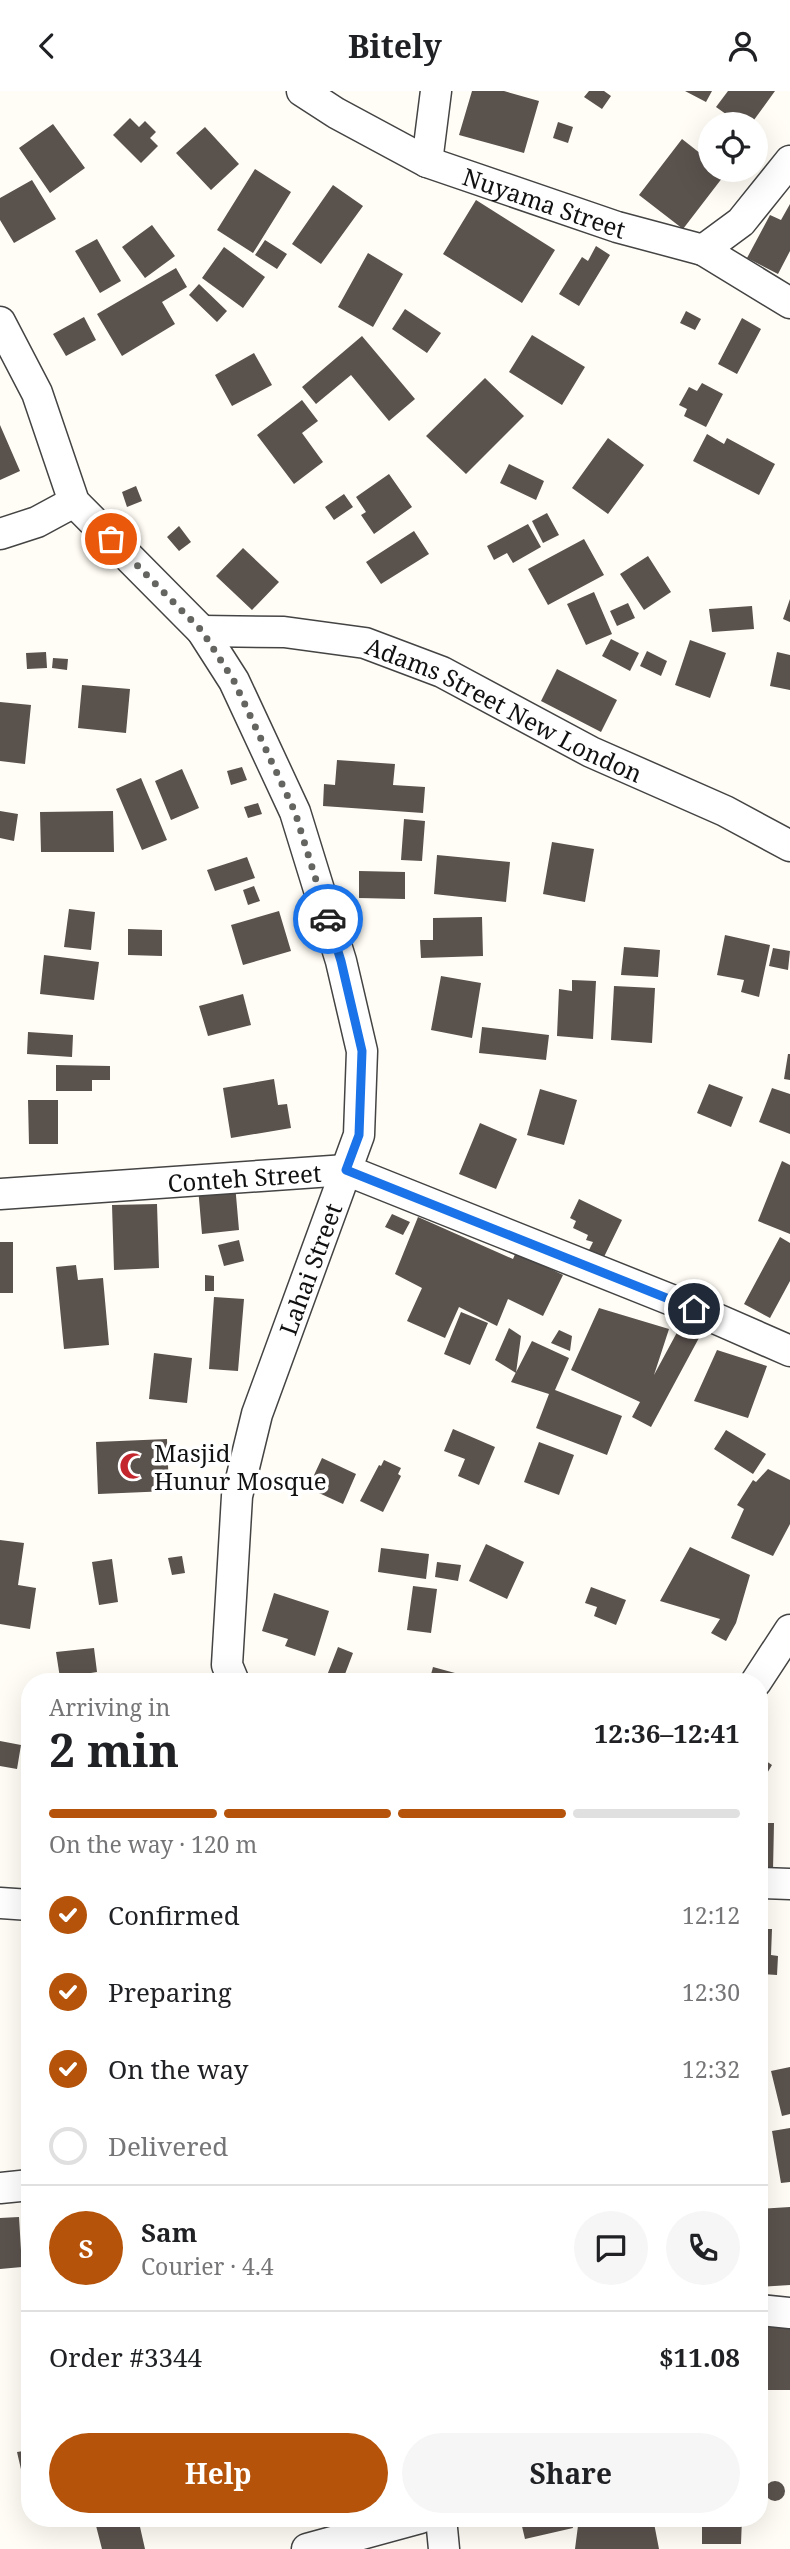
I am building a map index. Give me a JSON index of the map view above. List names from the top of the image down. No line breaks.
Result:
{"streets":{"street":["Nuyama Street","Adams Street New London","Conteh Street","Lahai Street"]},"crossings":[["Adams Street New London","Lahai Street"],["Conteh Street","Lahai Street"]],"places":{"mosque":["Masjid Hunur Mosque"]},"page":{"header":"Bitely","heading":["2 min","Arriving in","12:36–12:41"],"panel":["Sam","Courier · 4.4","Order #3344","$11.08"],"bar":"On the way · 120 m","list":[["Confirmed","12:12"],["Preparing","12:30"],["On the way","12:32"],"Delivered"],"round":"S","buttons":["Help","Share"]}}
